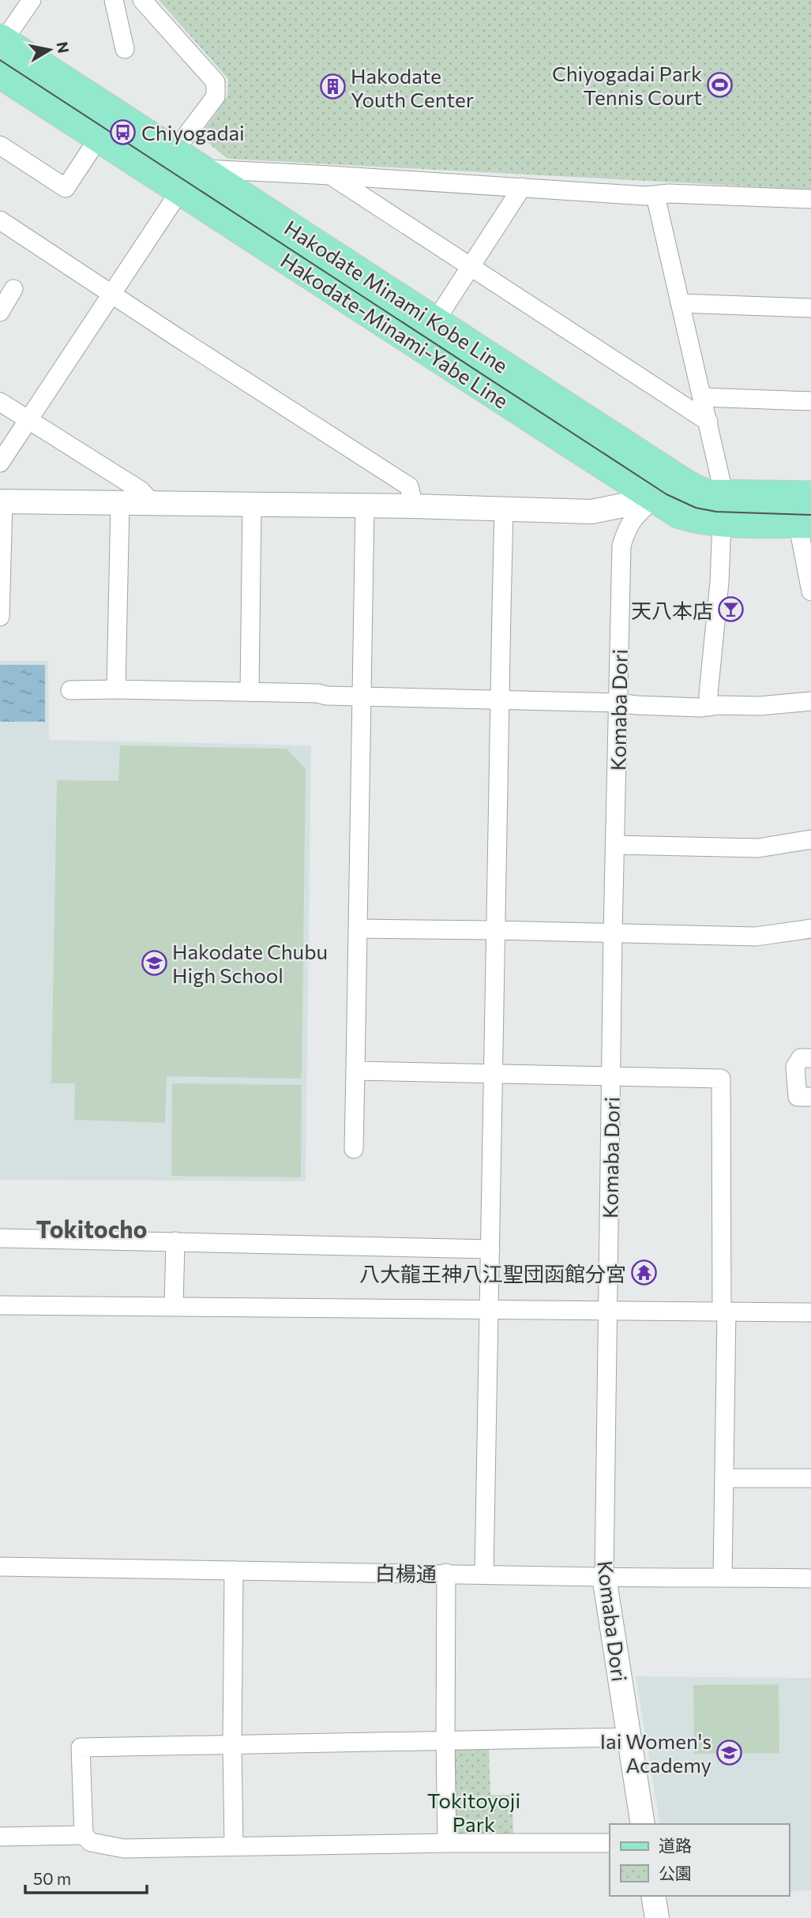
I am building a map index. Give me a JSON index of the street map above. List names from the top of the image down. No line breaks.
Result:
{"streets":{"main road":["Hakodate Minami Kobe Line","Hakodate-Minami-Yabe Line"],"street":["Komaba Dori","白楊通"]},"crossings":[["Hakodate Minami Kobe Line","Hakodate-Minami-Yabe Line"],["Hakodate-Minami-Yabe Line","Komaba Dori"],["Komaba Dori","白楊通"]],"districts":["Tokitocho"],"parks":["Tokitoyoji Park"],"places":{"sports":["Chiyogadai Park Tennis Court"],"building":["Hakodate Youth Center"],"bus stop":["Chiyogadai"],"bar":["天八本店"],"school or university":["Hakodate Chubu High School","Iai Women's Academy"],"temple":["八大龍王神八江聖団函館分宮"]},"legend":["道路","公園"],"scale_bar":"50 m","north":"right"}
